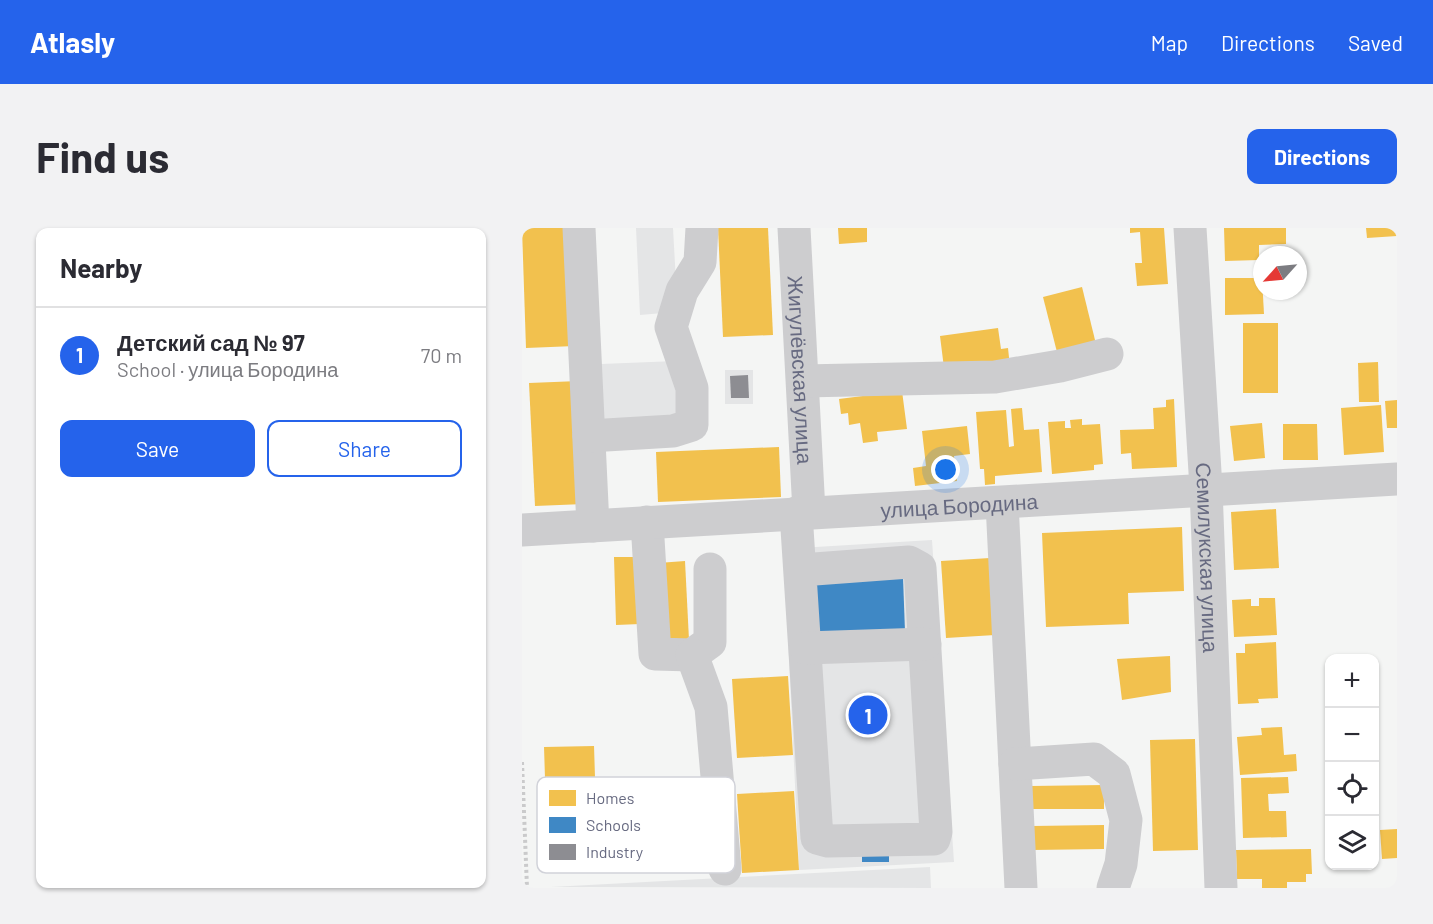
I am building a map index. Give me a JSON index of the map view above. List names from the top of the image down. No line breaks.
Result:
{"streets":{"street":["Жигулёвская улица","улица Бородина","Семилукская улица"]},"crossings":[["Жигулёвская улица","улица Бородина"],["улица Бородина","Семилукская улица"]],"legend":["Homes","Schools","Industry"],"north":"bottom left","page":{"header":"Atlasly","nav":["Map","Directions","Saved"],"buttons":["Directions",["Save","Share"]],"title":"Find us","heading":"Nearby","list":[{"mark":"1","name":"Детский сад № 97","note":"School · улица Бородина","value":"70 m"}],"map_buttons":["+","−"],"pins":"1"}}
